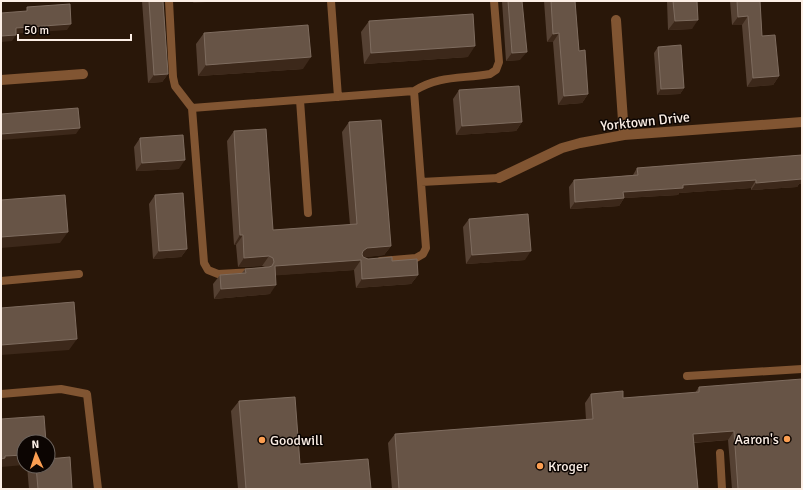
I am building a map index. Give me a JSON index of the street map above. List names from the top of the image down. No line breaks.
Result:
{"streets":{"street":["Yorktown Drive"]},"places":["Aaron's","Goodwill","Kroger"],"scale_bar":"50 m","north":"top"}
